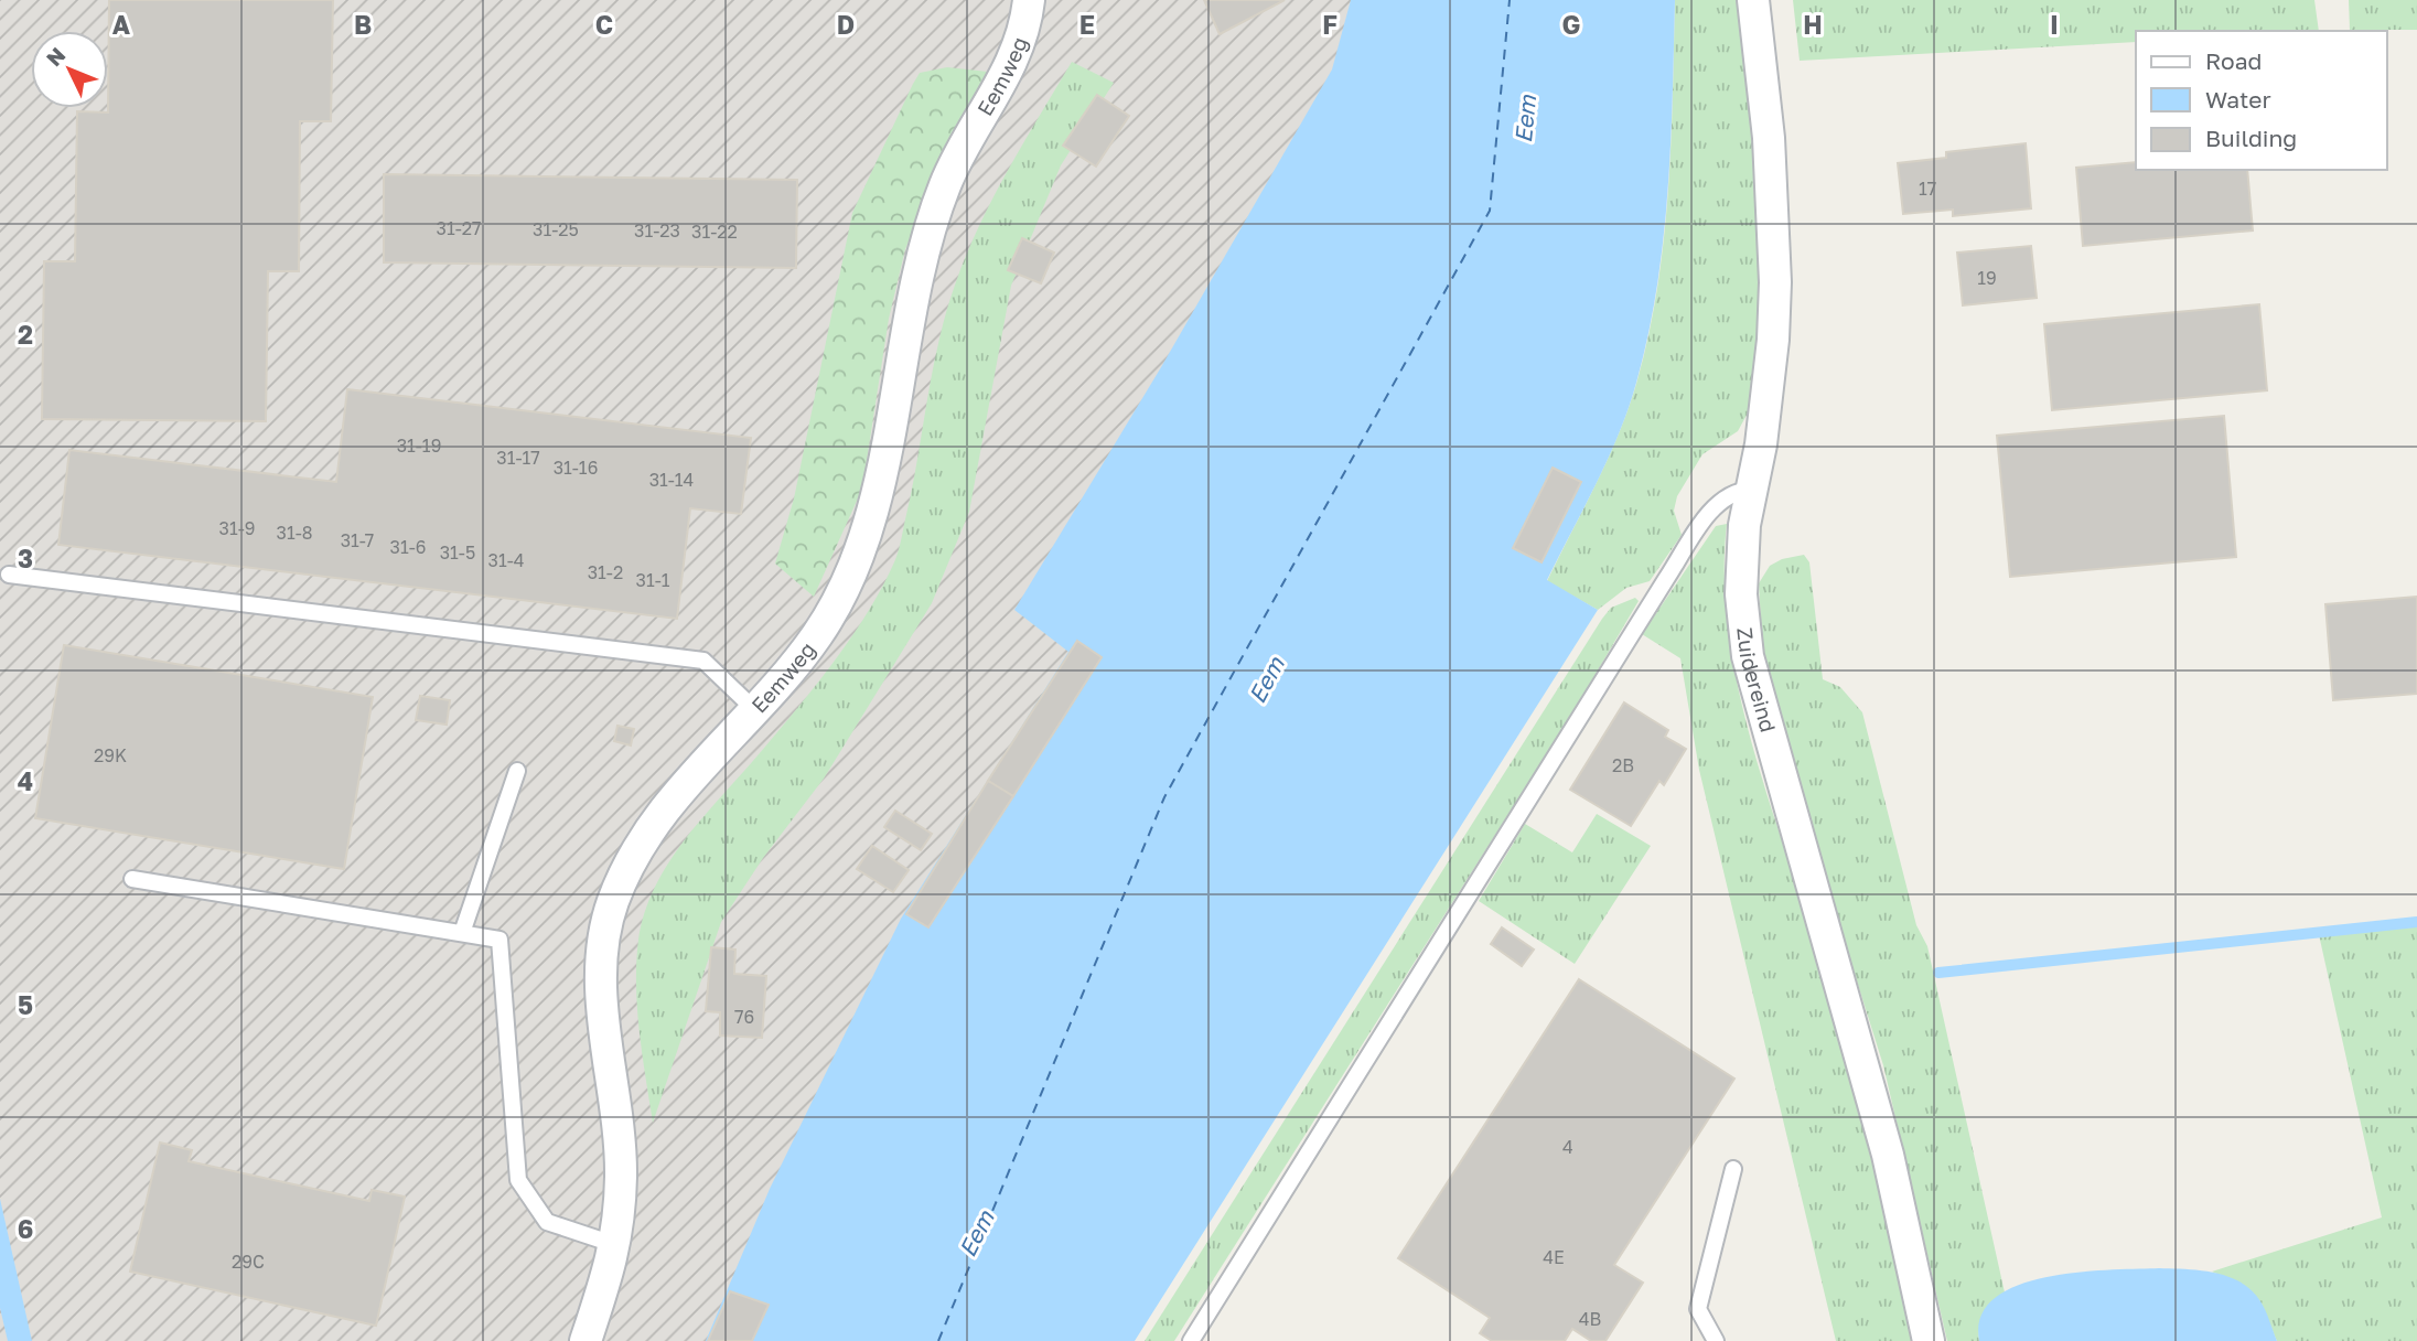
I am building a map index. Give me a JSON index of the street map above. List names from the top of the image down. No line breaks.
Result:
{"streets":{"street":["Eemweg","Zuidereind"]},"water":["Eem"],"house_numbers":["17","31-27","31-25","31-23","31-22","19","31-19","31-17","31-16","31-14","31-9","31-8","31-7","31-6","31-5","31-4","31-2","31-1","29K","2B","76","4","4E","29C","4B"],"legend":["Road","Water","Building"],"north":"top left","grid":{"columns":["A","B","C","D","E","F","G","H","I"],"rows":["2","3","4","5","6"]}}
